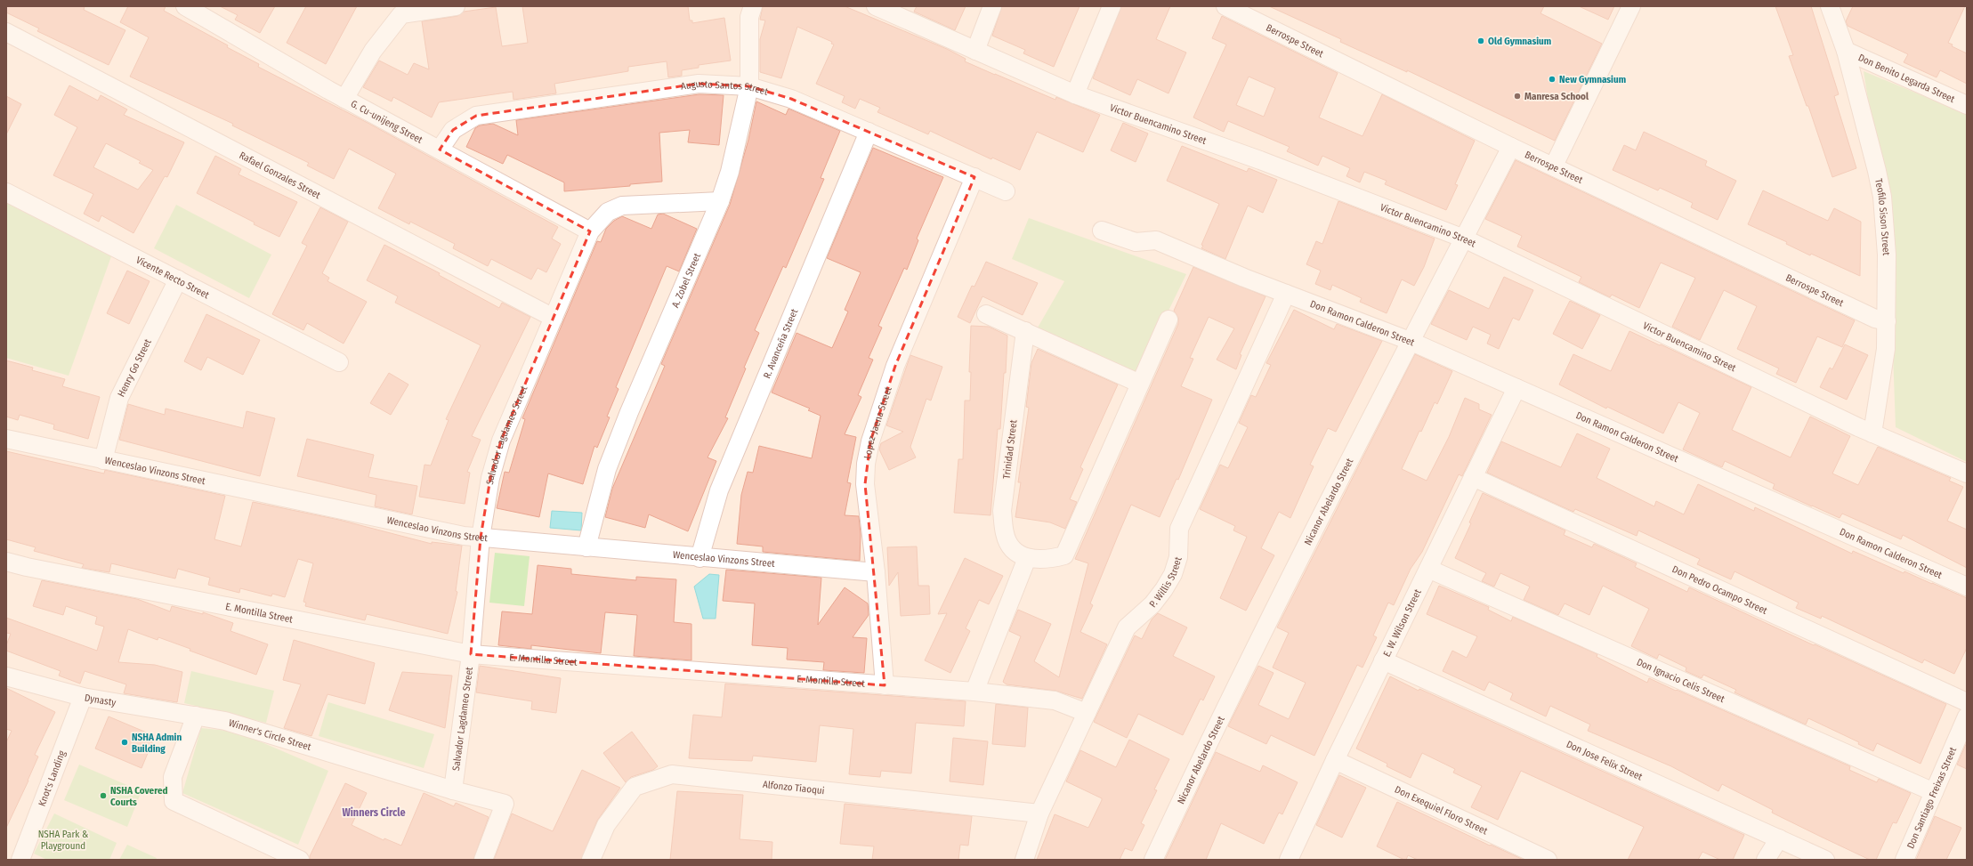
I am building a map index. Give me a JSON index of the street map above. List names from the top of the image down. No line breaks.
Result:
{"streets":{"street":["Berrospe Street","Don Benito Legarda Street","Augusto Santos Street","G. Cu-unijeng Street","Victor Buencamino Street","Rafael Gonzales Street","Teofilo Sison Street","Vicente Recto Street","A. Zobel Street","Don Ramon Calderon Street","R. Avanceña Street","Henry Go Street","Lopez-Jaena Street","Salvador Lagdameo Street","Trinidad Street","Wenceslao Vinzons Street","Nicanor Abelardo Street","P. Willis Street","Don Pedro Ocampo Street","E. Montilla Street","E. W. Wilson Street","Don Ignacio Celis Street","Dynasty","Winner's Circle Street","Don Jose Felix Street","Knot's Landing","Alfonzo Tiaoqui","Don Santiago Freixas Street","Don Exequiel Floro Street"]},"crossings":[["Berrospe Street","Teofilo Sison Street"],["Berrospe Street","Nicanor Abelardo Street"],["Don Benito Legarda Street","Teofilo Sison Street"],["Augusto Santos Street","G. Cu-unijeng Street"],["Augusto Santos Street","A. Zobel Street"],["Augusto Santos Street","R. Avanceña Street"],["Augusto Santos Street","Lopez-Jaena Street"],["G. Cu-unijeng Street","Salvador Lagdameo Street"],["Victor Buencamino Street","Teofilo Sison Street"],["Victor Buencamino Street","Nicanor Abelardo Street"],["Rafael Gonzales Street","Salvador Lagdameo Street"],["Vicente Recto Street","Henry Go Street"],["A. Zobel Street","Salvador Lagdameo Street"],["A. Zobel Street","Wenceslao Vinzons Street"],["Don Ramon Calderon Street","Nicanor Abelardo Street"],["Don Ramon Calderon Street","P. Willis Street"],["Don Ramon Calderon Street","E. W. Wilson Street"],["R. Avanceña Street","Wenceslao Vinzons Street"],["Henry Go Street","Wenceslao Vinzons Street"],["Lopez-Jaena Street","Wenceslao Vinzons Street"],["Lopez-Jaena Street","E. Montilla Street"],["Salvador Lagdameo Street","Wenceslao Vinzons Street"],["Salvador Lagdameo Street","E. Montilla Street"],["Salvador Lagdameo Street","Winner's Circle Street"],["P. Willis Street","E. Montilla Street"],["P. Willis Street","Alfonzo Tiaoqui"],["Don Pedro Ocampo Street","E. W. Wilson Street"],["E. W. Wilson Street","Don Ignacio Celis Street"],["E. W. Wilson Street","Don Jose Felix Street"],["E. W. Wilson Street","Don Exequiel Floro Street"],["Don Ignacio Celis Street","Don Santiago Freixas Street"],["Dynasty","Winner's Circle Street"],["Dynasty","Knot's Landing"]],"districts":["Winners Circle"],"parks":["NSHA Park & Playground"],"places":["Old Gymnasium","New Gymnasium","Manresa School","NSHA Admin Building","NSHA Covered Courts"]}
